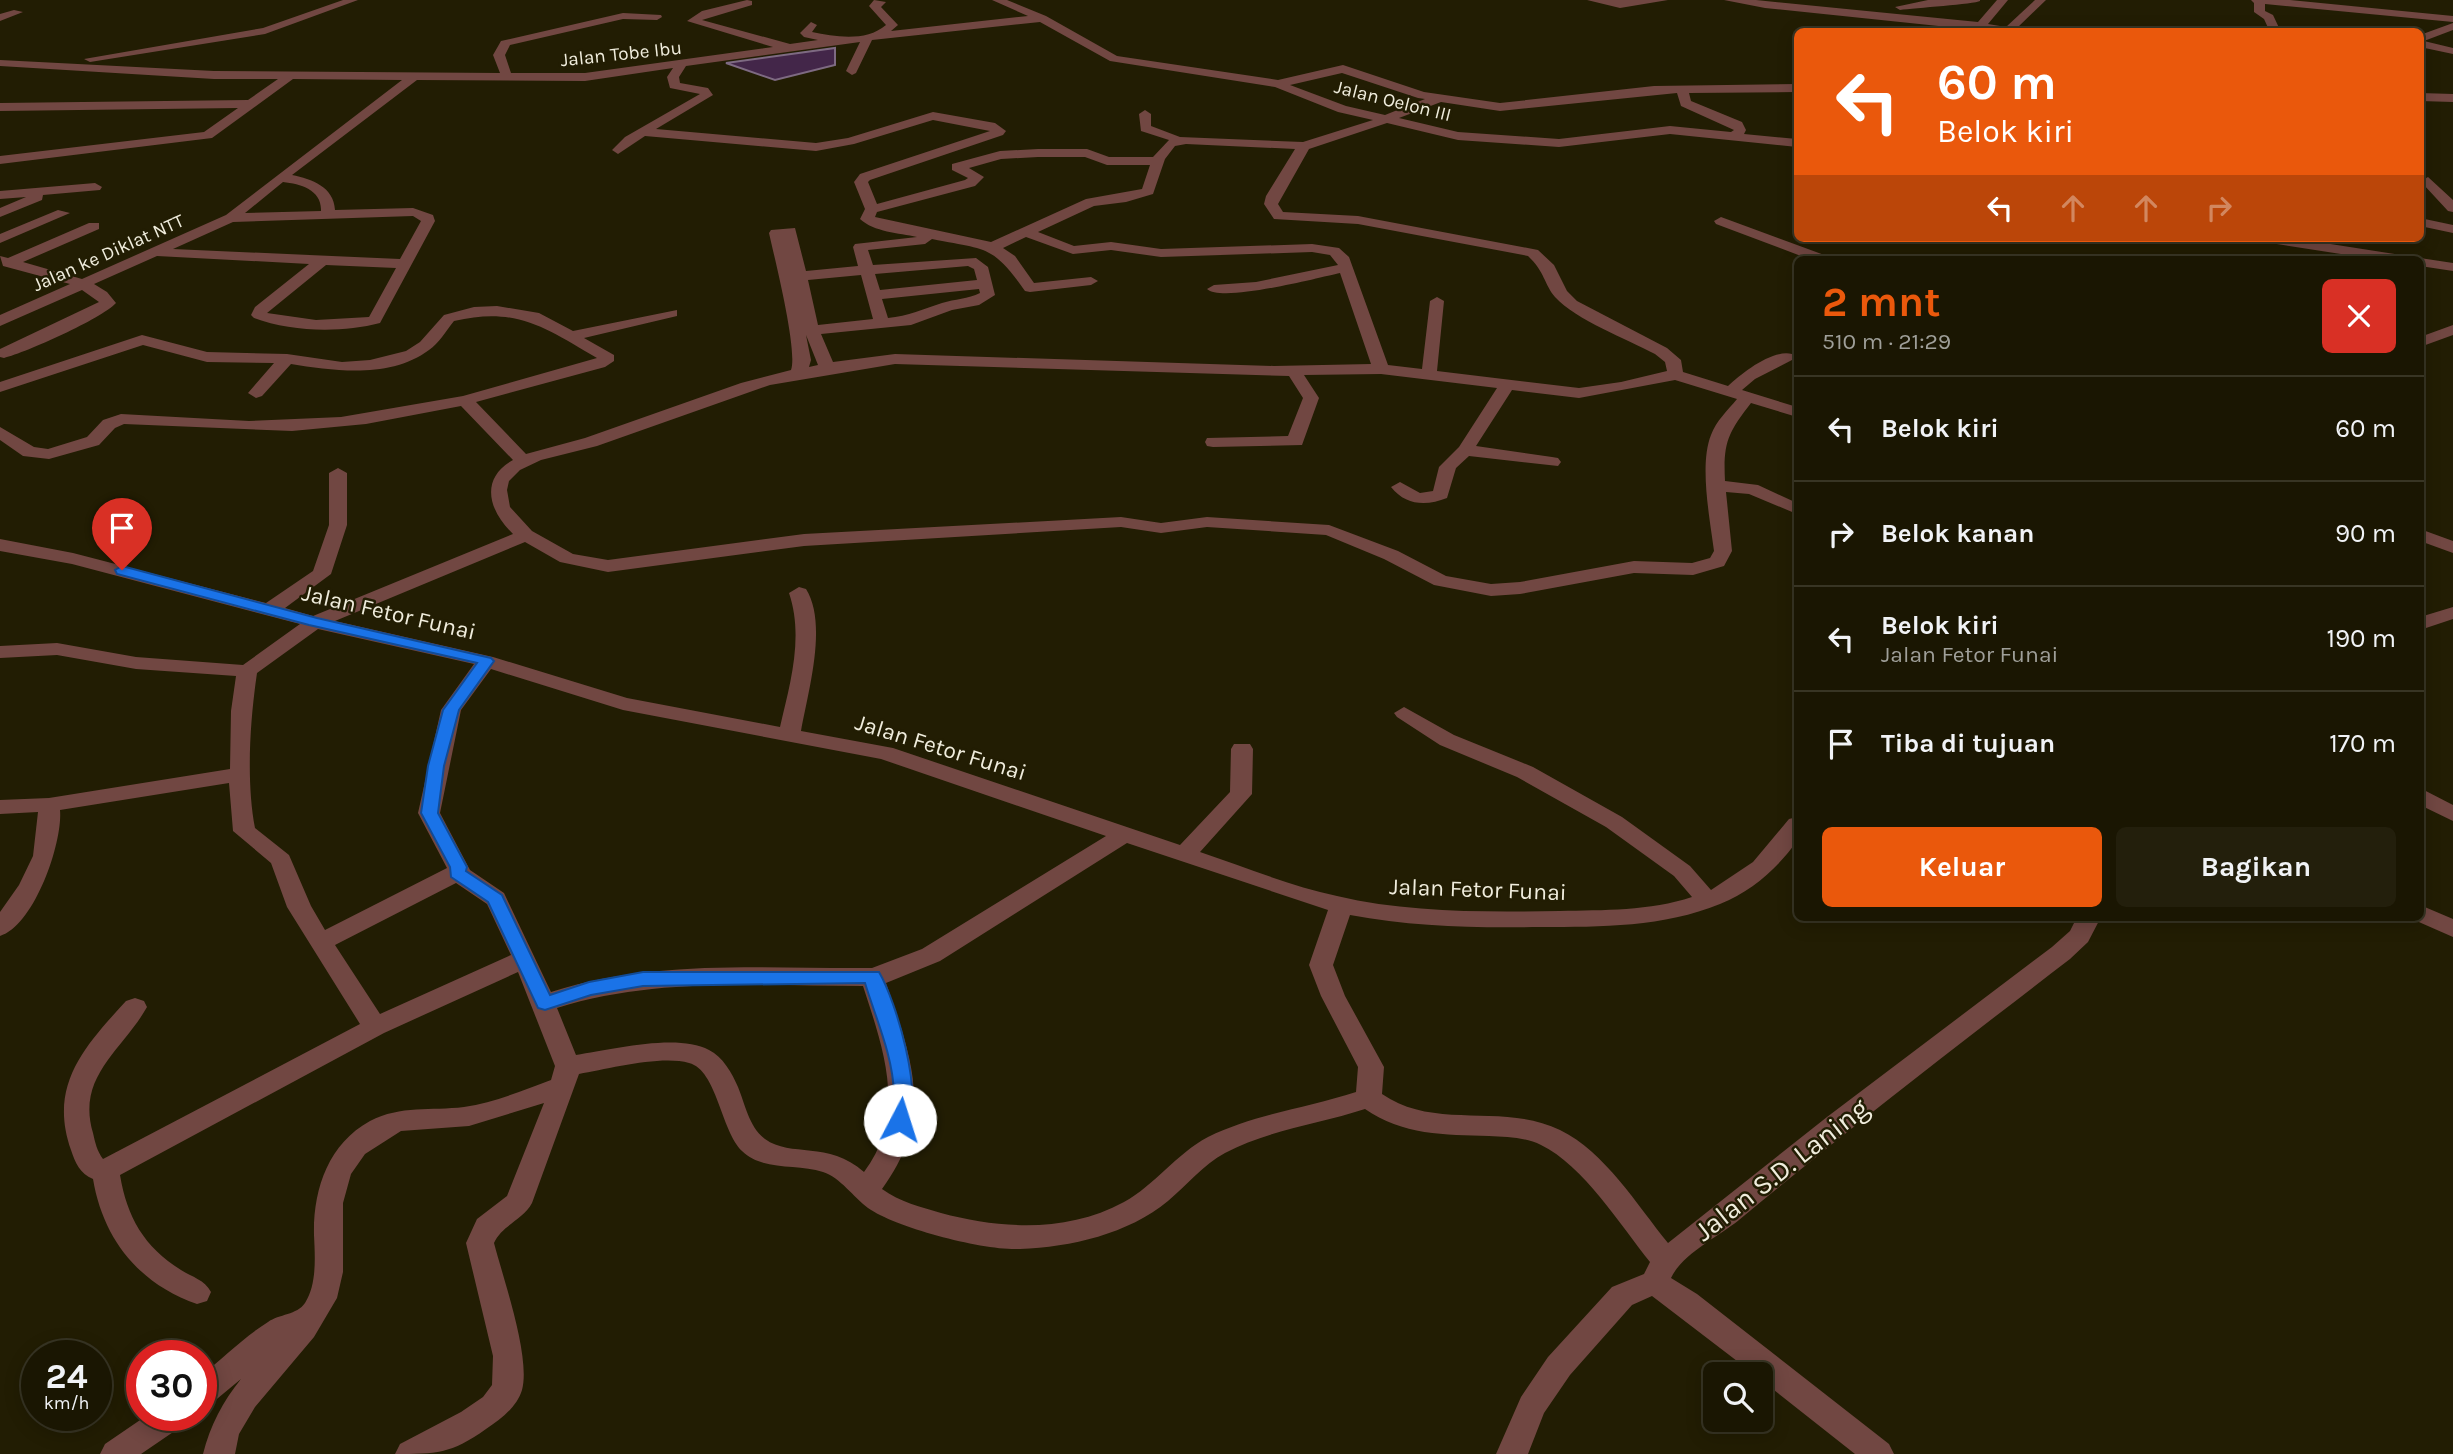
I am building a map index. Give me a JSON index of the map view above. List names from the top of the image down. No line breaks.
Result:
{"streets":{"street":["Jalan Tobe Ibu","Jalan Oelon III","Jalan ke Diklat NTT","Jalan Fetor Funai","Jalan S.D. Laning"]},"crossings":[["Jalan Tobe Ibu","Jalan Oelon III"],["Jalan Tobe Ibu","Jalan ke Diklat NTT"]],"page":{"turn":["60 m","Belok kiri"],"heading":["2 mnt","510 m · 21:29"],"list":[{"name":"Belok kiri","value":"60 m"},{"name":"Belok kanan","value":"90 m"},{"name":"Belok kiri","note":"Jalan Fetor Funai","value":"190 m"},{"name":"Tiba di tujuan","value":"170 m"}],"buttons":["Keluar","Bagikan"],"speed":"24 km/h","limit":"30"}}
